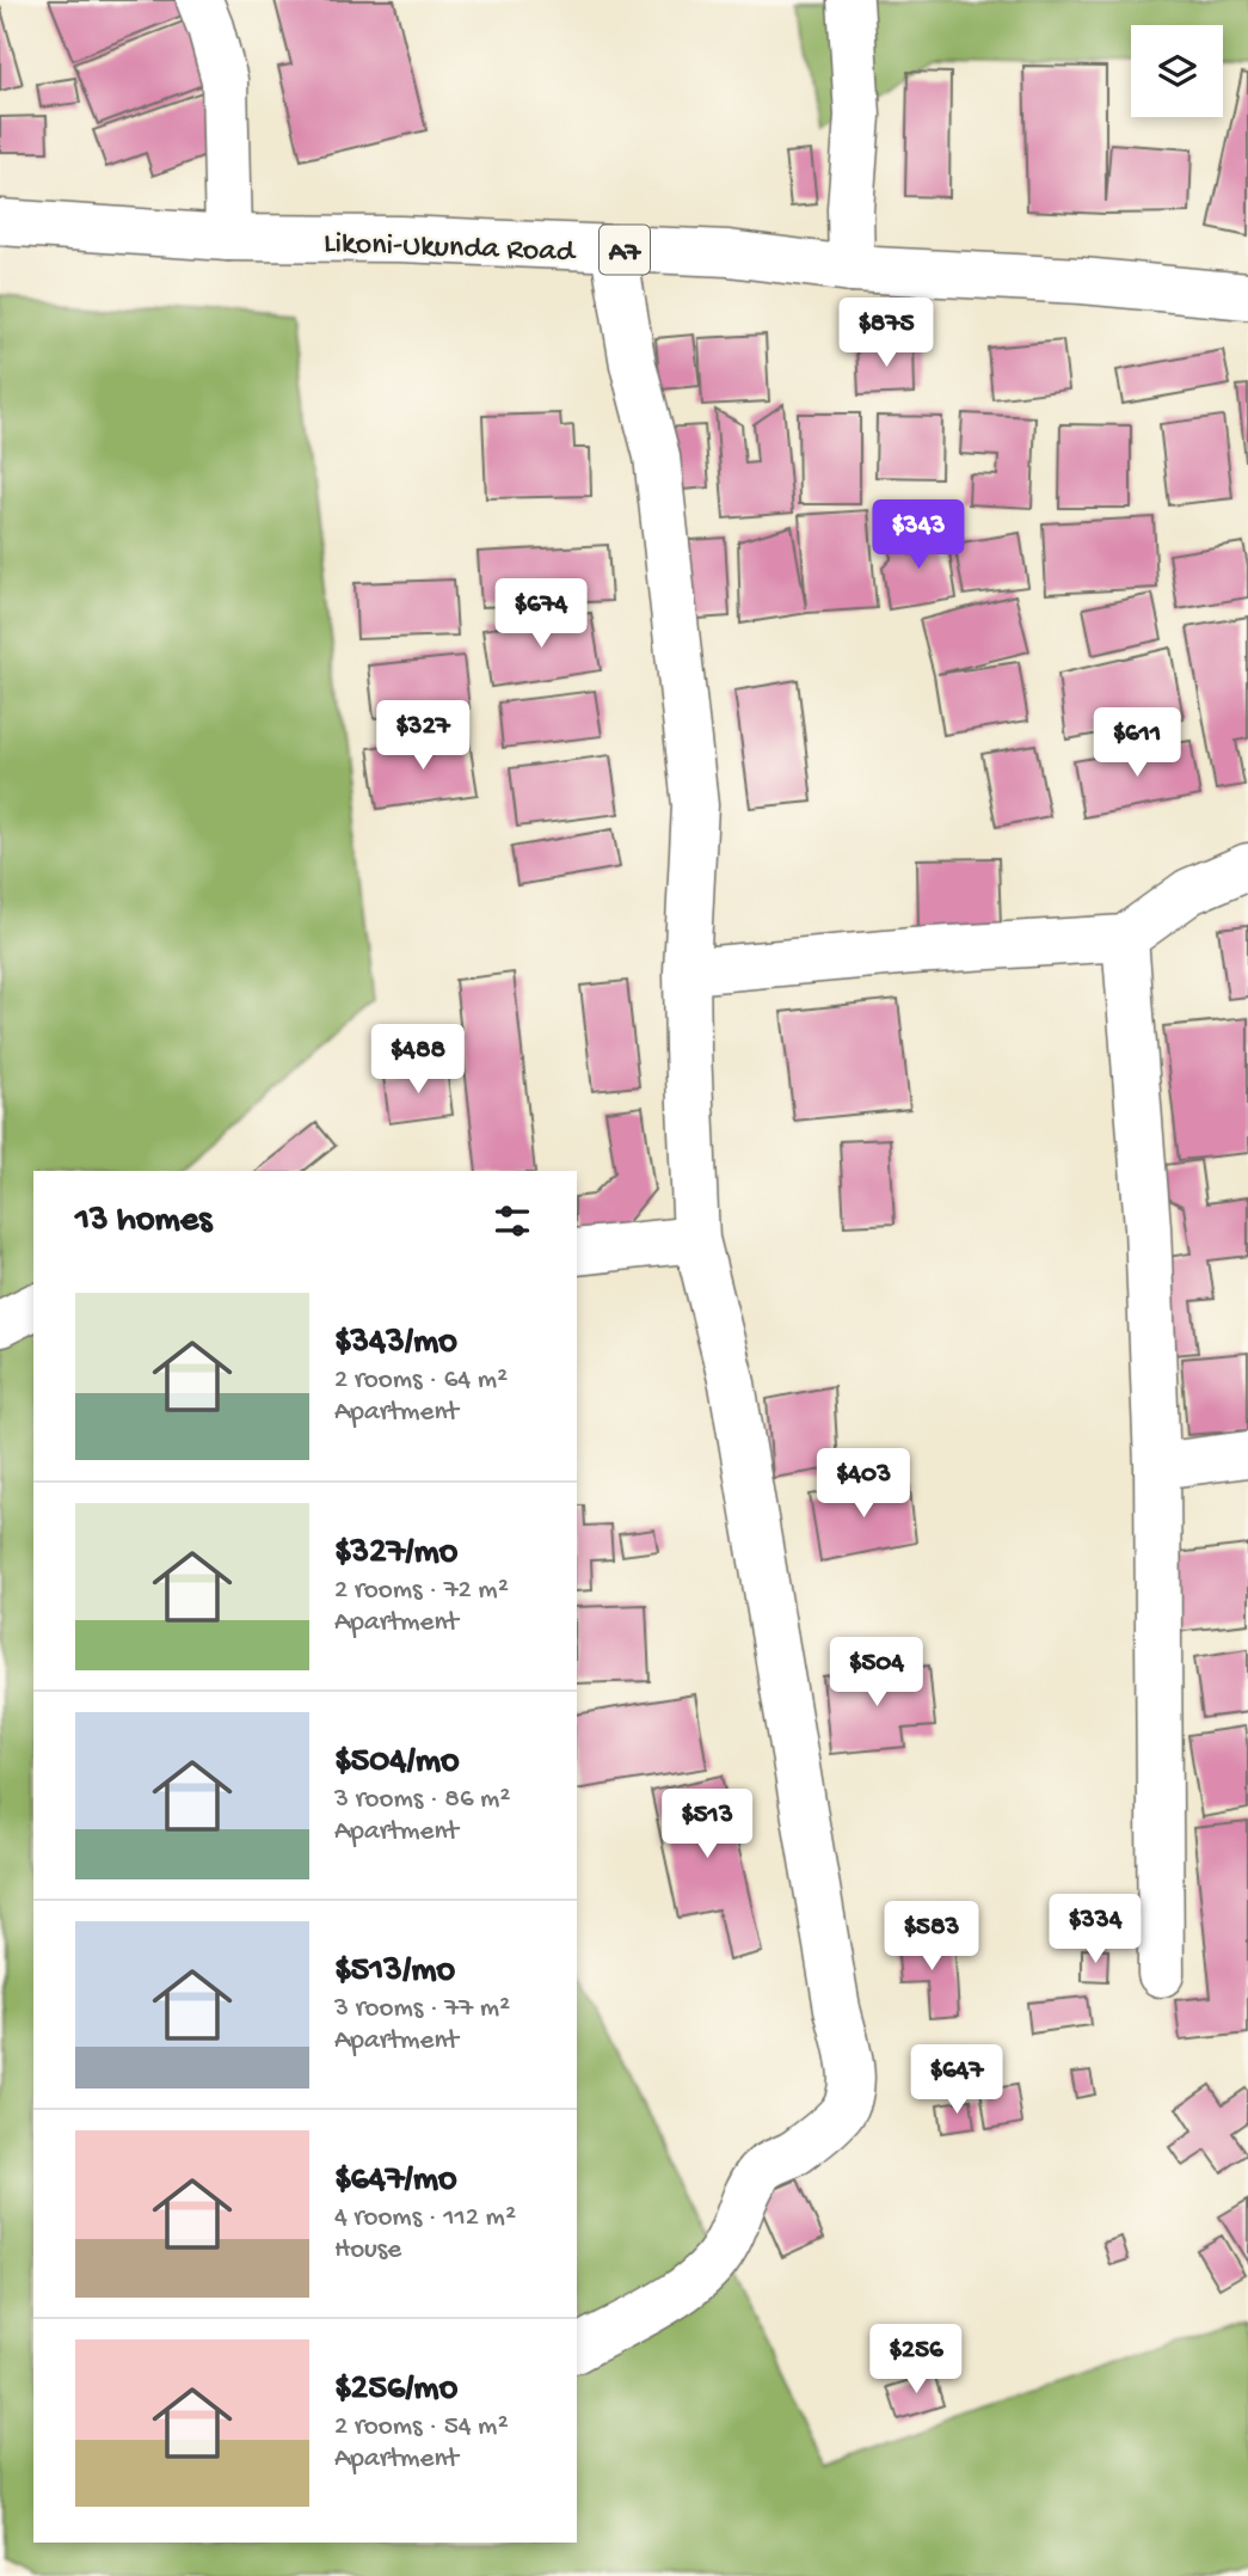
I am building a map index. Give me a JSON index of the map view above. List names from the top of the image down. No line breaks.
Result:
{"streets":{"main road":["Likoni-Ukunda Road","A7"]},"page":{"price":["$875","$343","$674","$327","$611","$488","$403","$504","$513","$334","$583","$647","$256"],"heading":"13 homes","list":[{"name":"$343/mo","note":"2 rooms · 64 m² · Apartment"},{"name":"$327/mo","note":"2 rooms · 72 m² · Apartment"},{"name":"$504/mo","note":"3 rooms · 86 m² · Apartment"},{"name":"$513/mo","note":"3 rooms · 77 m² · Apartment"},{"name":"$647/mo","note":"4 rooms · 112 m² · House"},{"name":"$256/mo","note":"2 rooms · 54 m² · Apartment"}]}}
